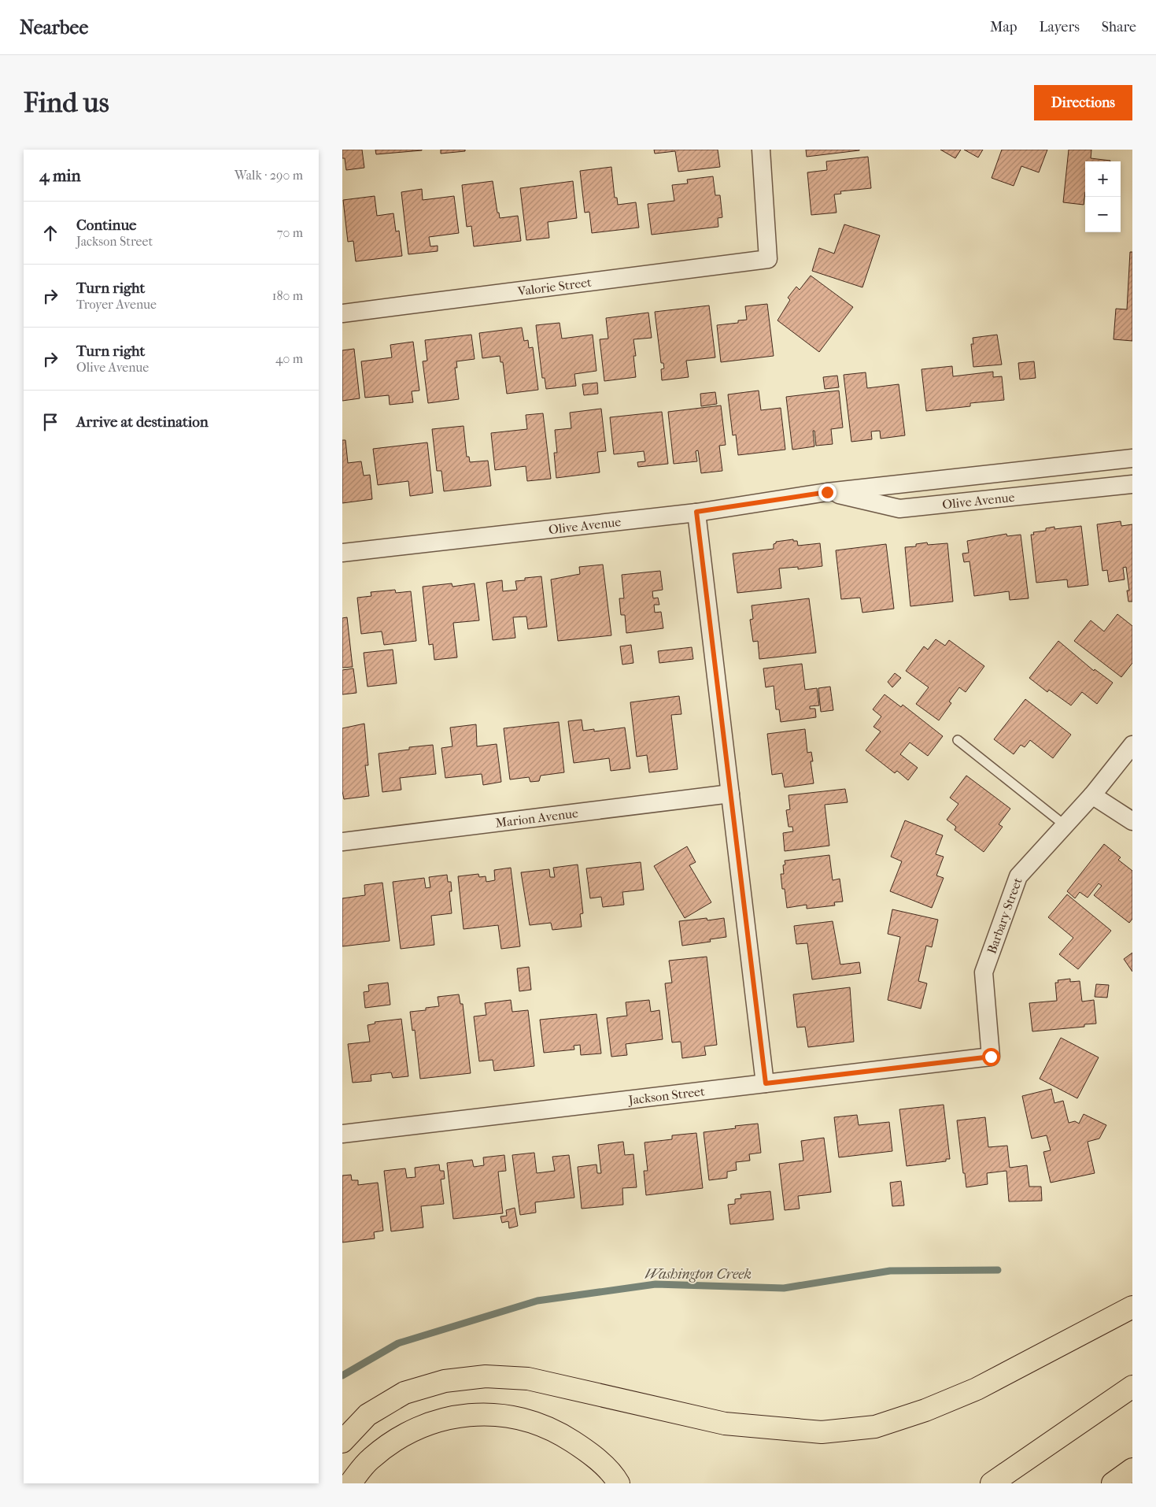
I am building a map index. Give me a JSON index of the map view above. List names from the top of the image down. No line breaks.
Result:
{"streets":{"street":["Valorie Street","Olive Avenue","Marion Avenue","Barbary Street","Jackson Street"]},"crossings":[["Barbary Street","Jackson Street"]],"water":["Washington Creek"],"page":{"header":"Nearbee","nav":["Map","Layers","Share"],"buttons":"Directions","title":"Find us","heading":["4 min","Walk · 290 m"],"map_buttons":["+","−"],"list":[["Continue","Jackson Street","70 m"],["Turn right","Troyer Avenue","180 m"],["Turn right","Olive Avenue","40 m"],"Arrive at destination"]}}
